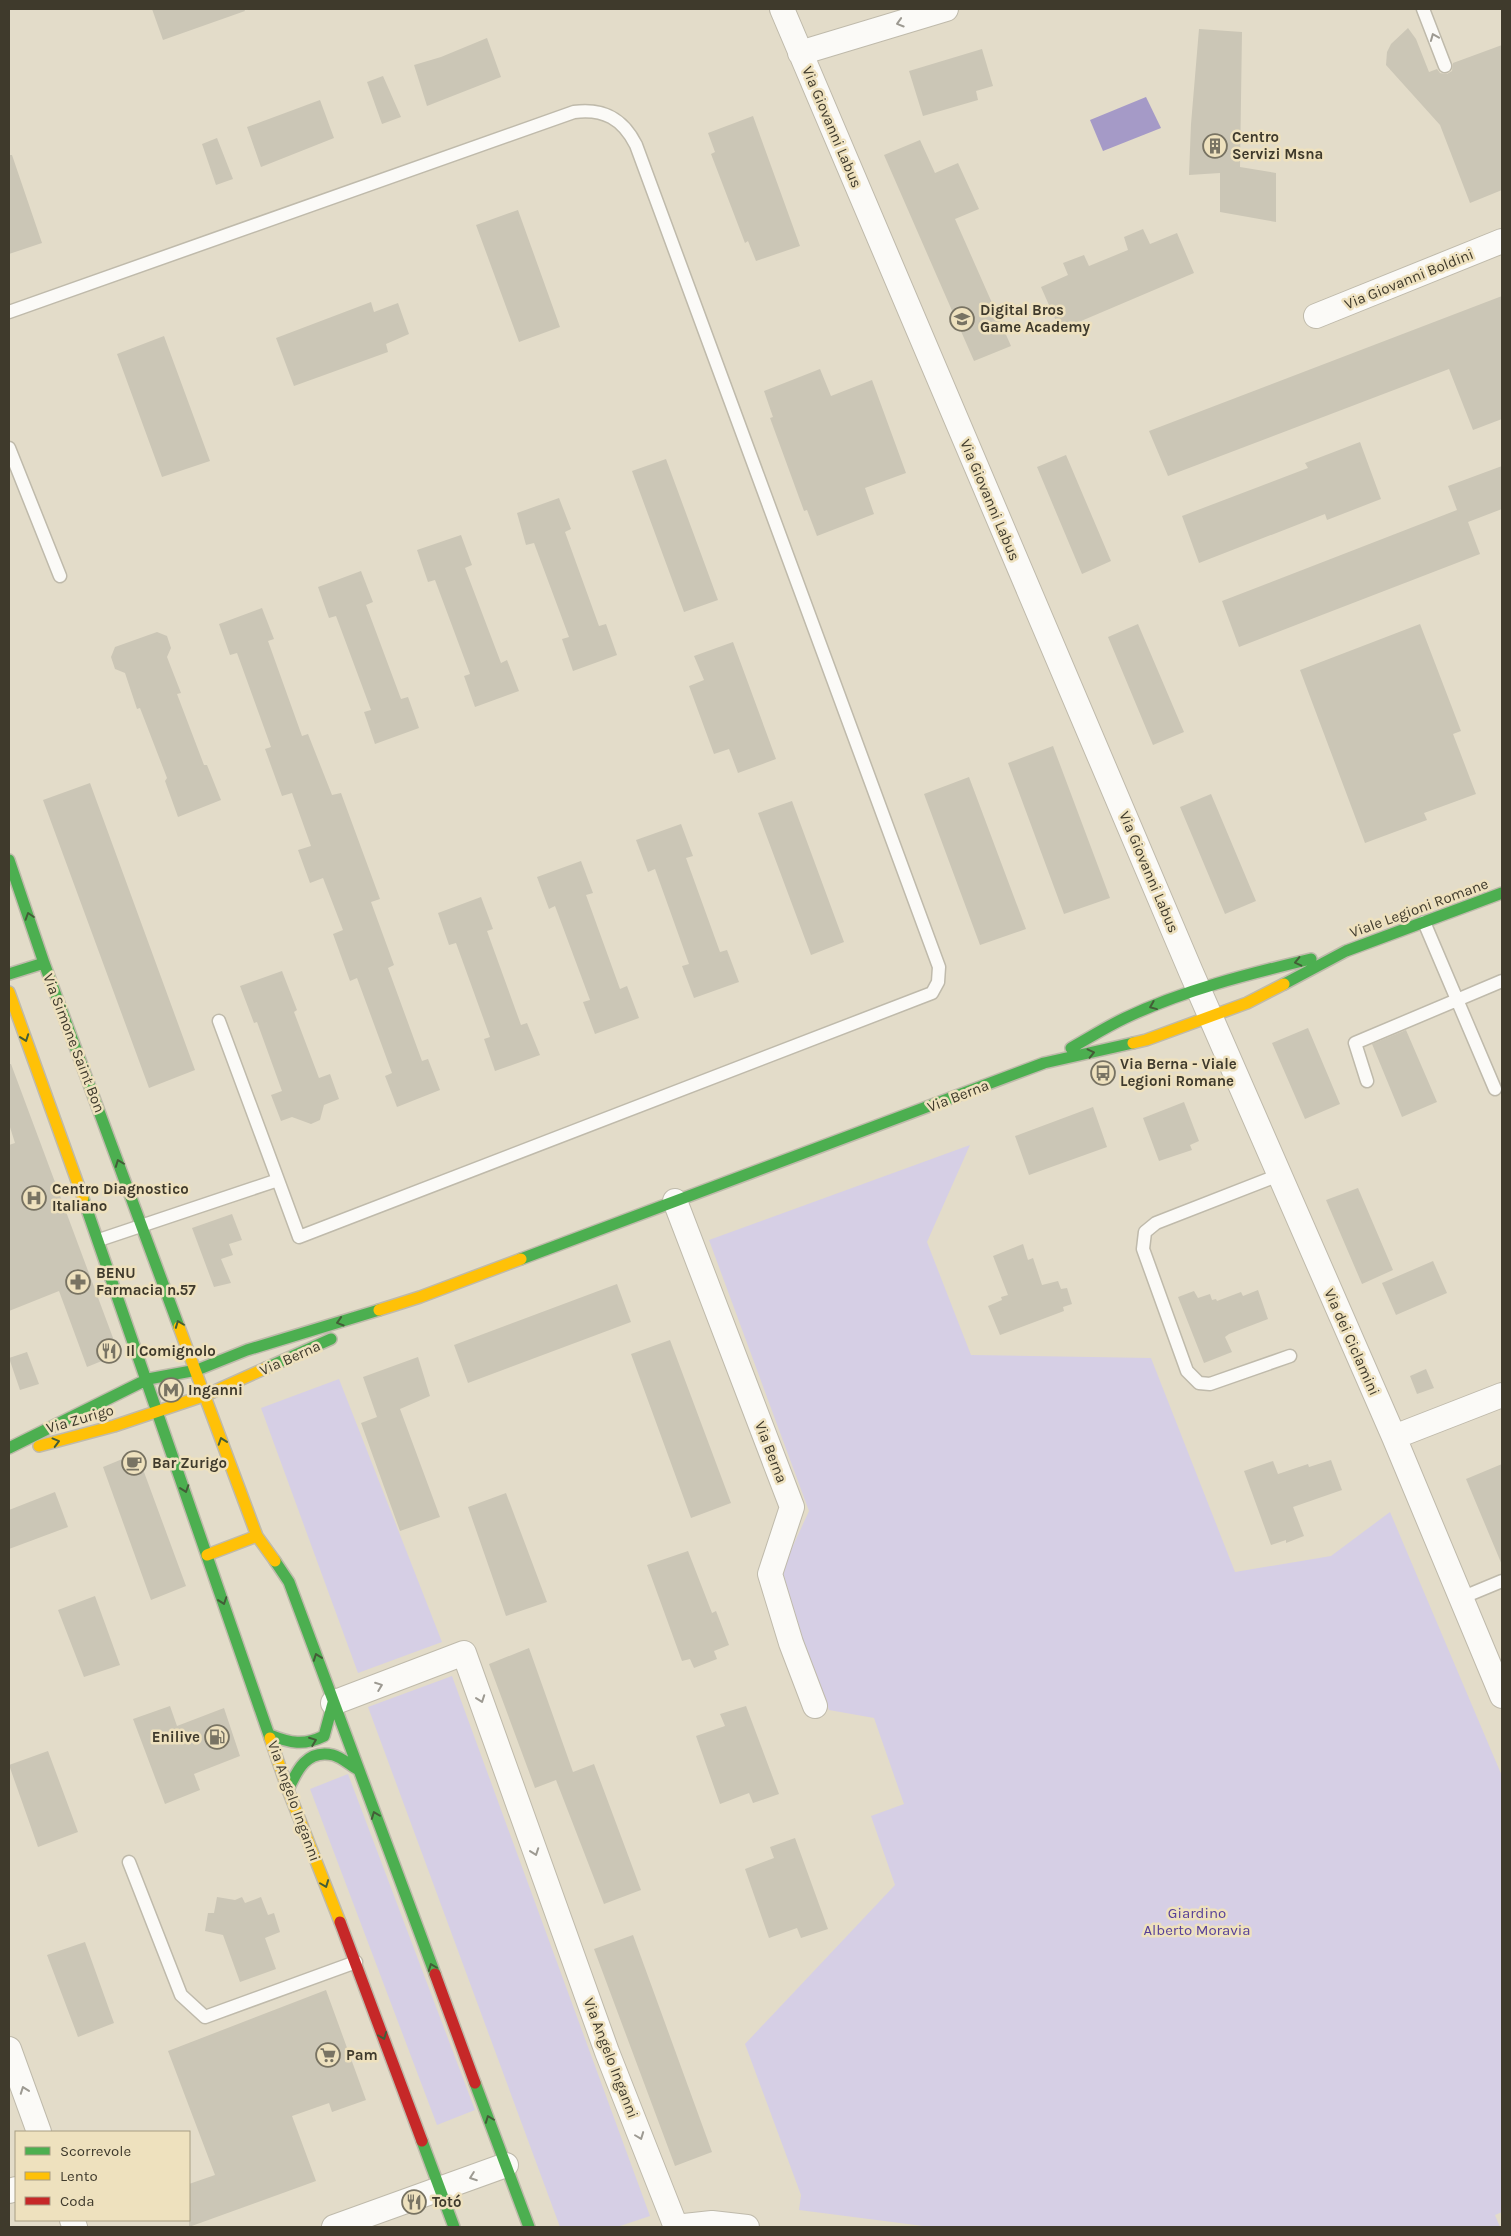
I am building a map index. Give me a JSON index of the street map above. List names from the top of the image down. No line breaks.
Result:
{"streets":{"street":["Via Giovanni Labus","Via Giovanni Boldini","Viale Legioni Romane","Via Simone Saint Bon","Via Berna","Via dei Ciclamini","Via Zurigo","Via Angelo Inganni"]},"crossings":[["Via Giovanni Labus","Viale Legioni Romane"],["Via Giovanni Labus","Via Berna"],["Via Giovanni Labus","Via dei Ciclamini"],["Viale Legioni Romane","Via Berna"],["Viale Legioni Romane","Via dei Ciclamini"],["Via Simone Saint Bon","Via Berna"],["Via Berna","Via dei Ciclamini"],["Via Berna","Via Zurigo"],["Via Berna","Via Angelo Inganni"],["Via Zurigo","Via Angelo Inganni"]],"parks":["Giardino Alberto Moravia"],"places":{"building":["Centro Servizi Msna"],"school or university":["Digital Bros Game Academy"],"bus stop":["Via Berna - Viale Legioni Romane"],"hospital":["Centro Diagnostico Italiano"],"pharmacy":["BENU Farmacia n.57"],"restaurant":["Il Comignolo","Totó"],"metro station":["Inganni"],"cafe":["Bar Zurigo"],"fuel station":["Enilive"],"supermarket":["Pam"]},"legend":["Scorrevole","Lento","Coda"]}
